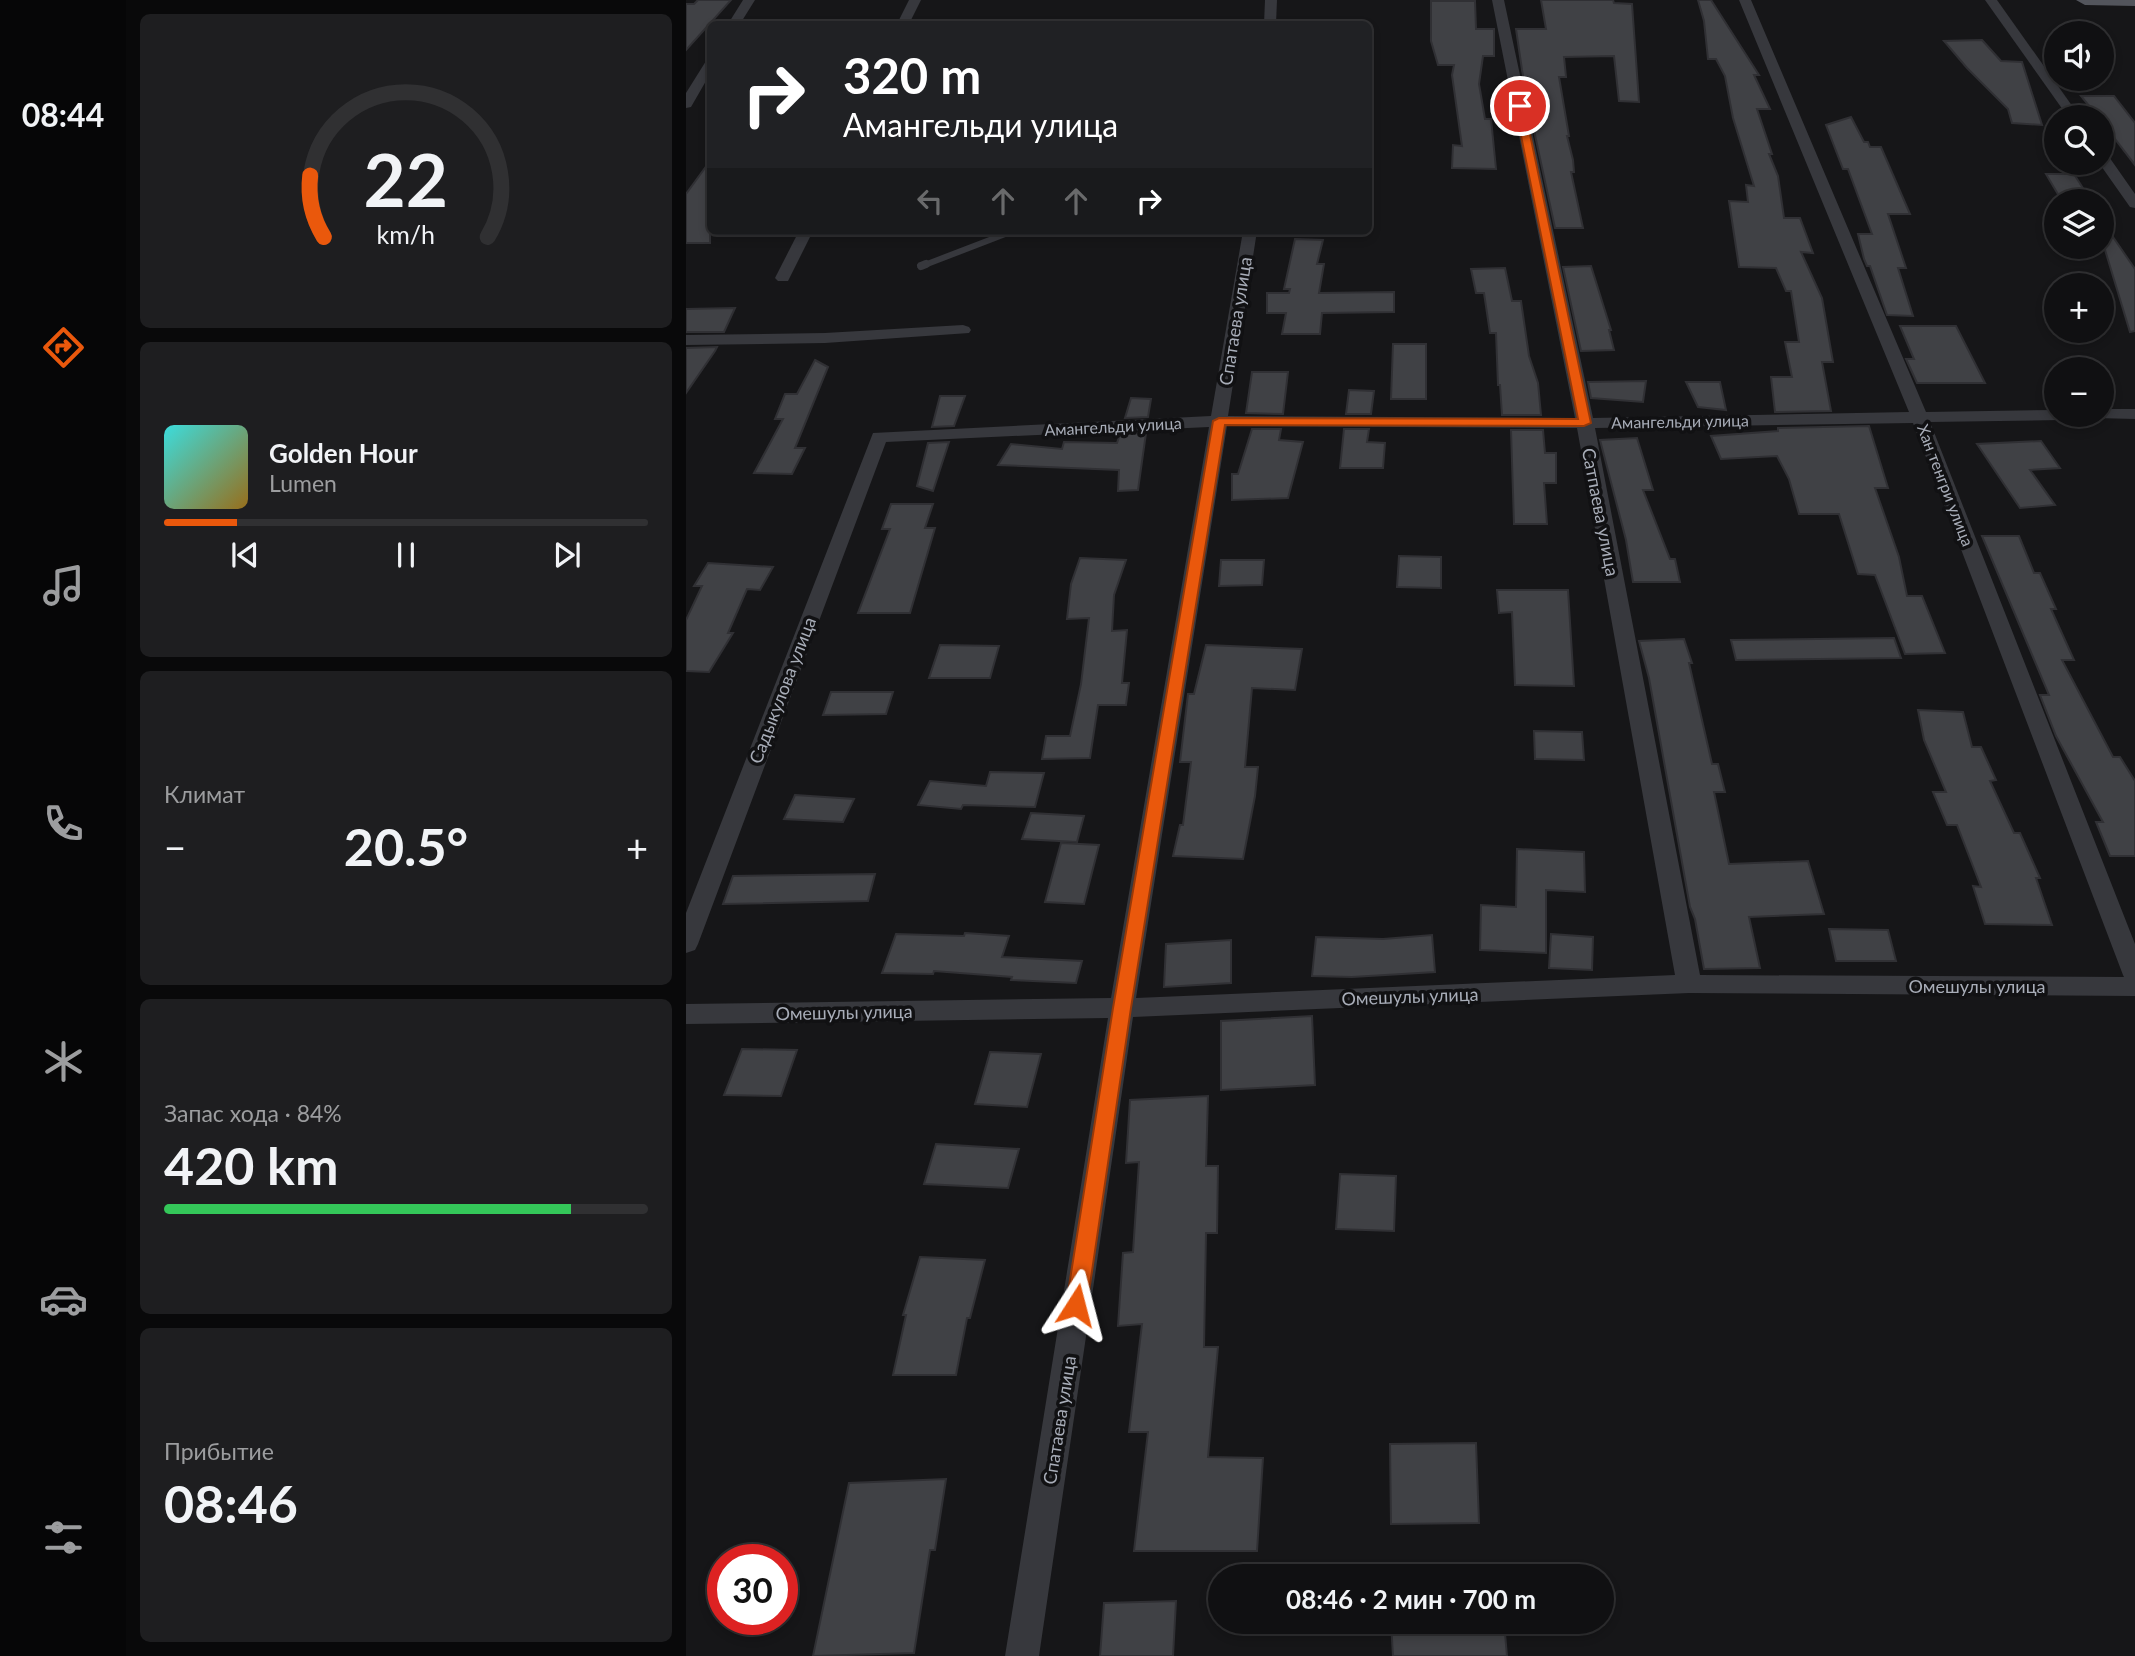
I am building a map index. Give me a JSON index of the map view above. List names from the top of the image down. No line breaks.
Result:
{"streets":{"street":["Спатаева улица","Амангельди улица","Хан тенгри улица","Сатпаева улица","Садыкулова улица","Омешулы улица"]},"crossings":[["Спатаева улица","Амангельди улица"],["Спатаева улица","Омешулы улица"],["Амангельди улица","Хан тенгри улица"],["Амангельди улица","Сатпаева улица"],["Амангельди улица","Садыкулова улица"],["Сатпаева улица","Омешулы улица"]],"page":{"tabs":"08:44","map_buttons":["+","−"],"turn":["320 m","Амангельди улица"],"song":["Golden Hour","Lumen"],"tile":["Климат",["Запас хода · 84%","420 km"],["Прибытие","08:46"]],"heat":["−","20.5°","+"],"limit":"30","trip":"08:46 · 2 мин · 700 m","gauge":["22","km/h"]}}
